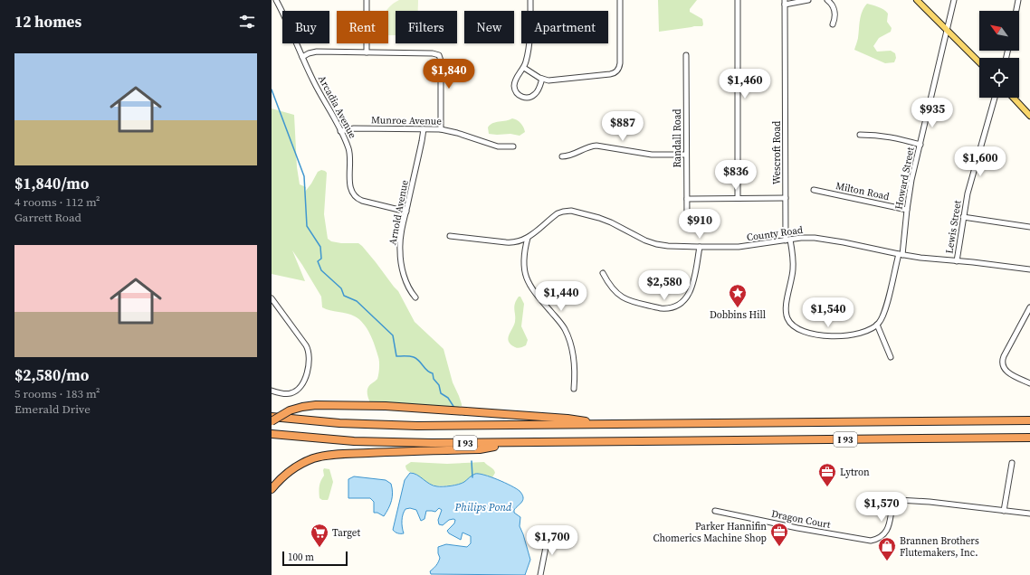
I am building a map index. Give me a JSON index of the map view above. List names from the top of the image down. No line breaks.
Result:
{"streets":{"highway":["I 93"],"street":["Arcadia Avenue","Munroe Avenue","Randall Road","Wescroft Road","Howard Street","Milton Road","Arnold Avenue","Lewis Street","County Road","Dragon Court"]},"crossings":[["Arcadia Avenue","Munroe Avenue"],["Arcadia Avenue","Arnold Avenue"],["Munroe Avenue","Arnold Avenue"],["Wescroft Road","Howard Street"],["Wescroft Road","County Road"],["Howard Street","Milton Road"],["Howard Street","County Road"],["Lewis Street","County Road"]],"water":["Philips Pond"],"places":{"place":["Dobbins Hill"],"office":["Lytron","Parker Hannifin Chomerics Machine Shop"],"supermarket":["Target"],"shop":["Brannen Brothers Flutemakers, Inc."]},"scale_bar":"100 m","north":"top left","page":{"heading":"12 homes","chip":["Buy","Rent","Filters","New","Apartment"],"list":[{"name":"$1,840/mo","note":"4 rooms · 112 m² · Garrett Road"},{"name":"$2,580/mo","note":"5 rooms · 183 m² · Emerald Drive"}],"price":["$1,840","$1,460","$935","$887","$1,600","$836","$910","$2,580","$1,440","$1,540","$1,570","$1,700"],"scale":"100 m"}}
